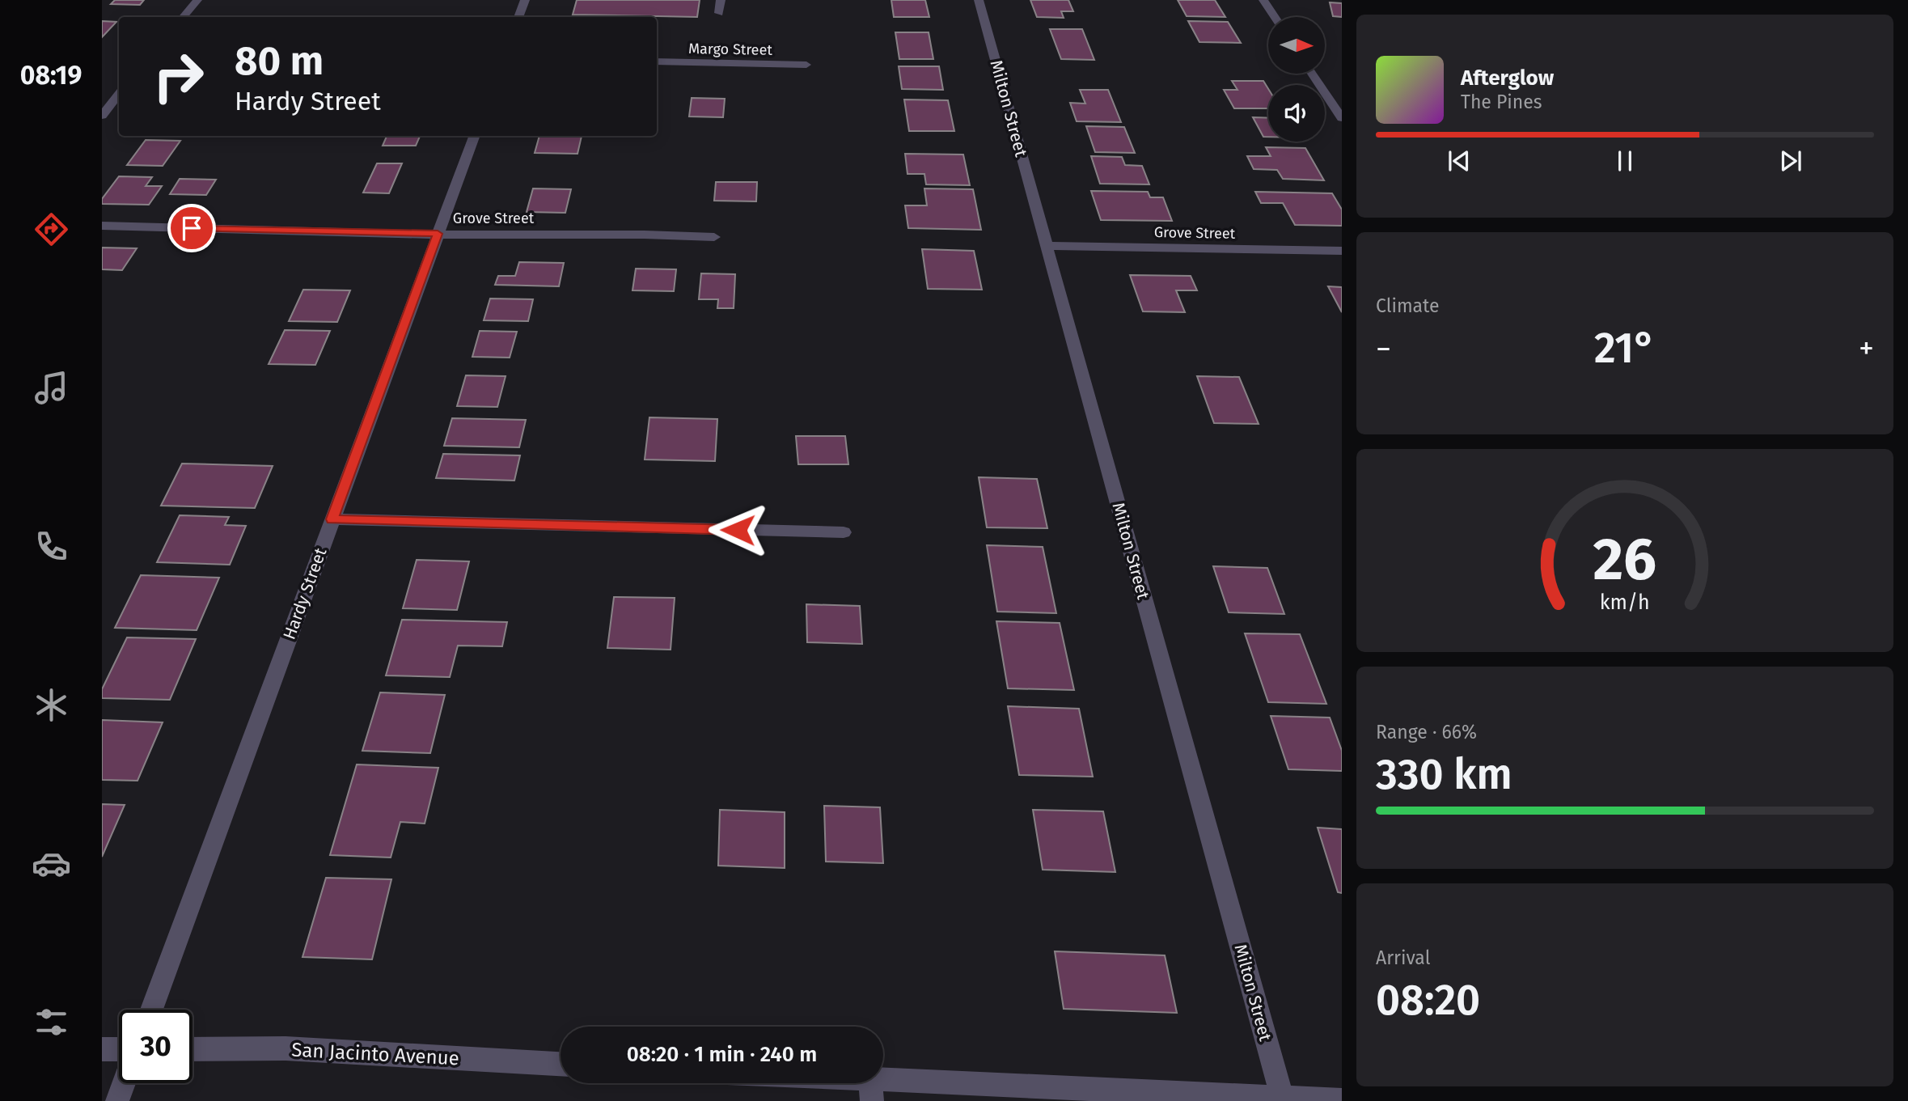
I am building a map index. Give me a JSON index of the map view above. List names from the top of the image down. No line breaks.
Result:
{"streets":{"street":["Margo Street","Milton Street","Grove Street","Hardy Street","San Jacinto Avenue"]},"crossings":[["Milton Street","Grove Street"],["Grove Street","Hardy Street"]],"north":"right","page":{"tabs":"08:19","turn":["80 m","Hardy Street"],"song":["Afterglow","The Pines"],"tile":["Climate",["Range · 66%","330 km"],["Arrival","08:20"]],"heat":["−","21°","+"],"limit":"30","trip":"08:20 · 1 min · 240 m","gauge":["26","km/h"]}}
